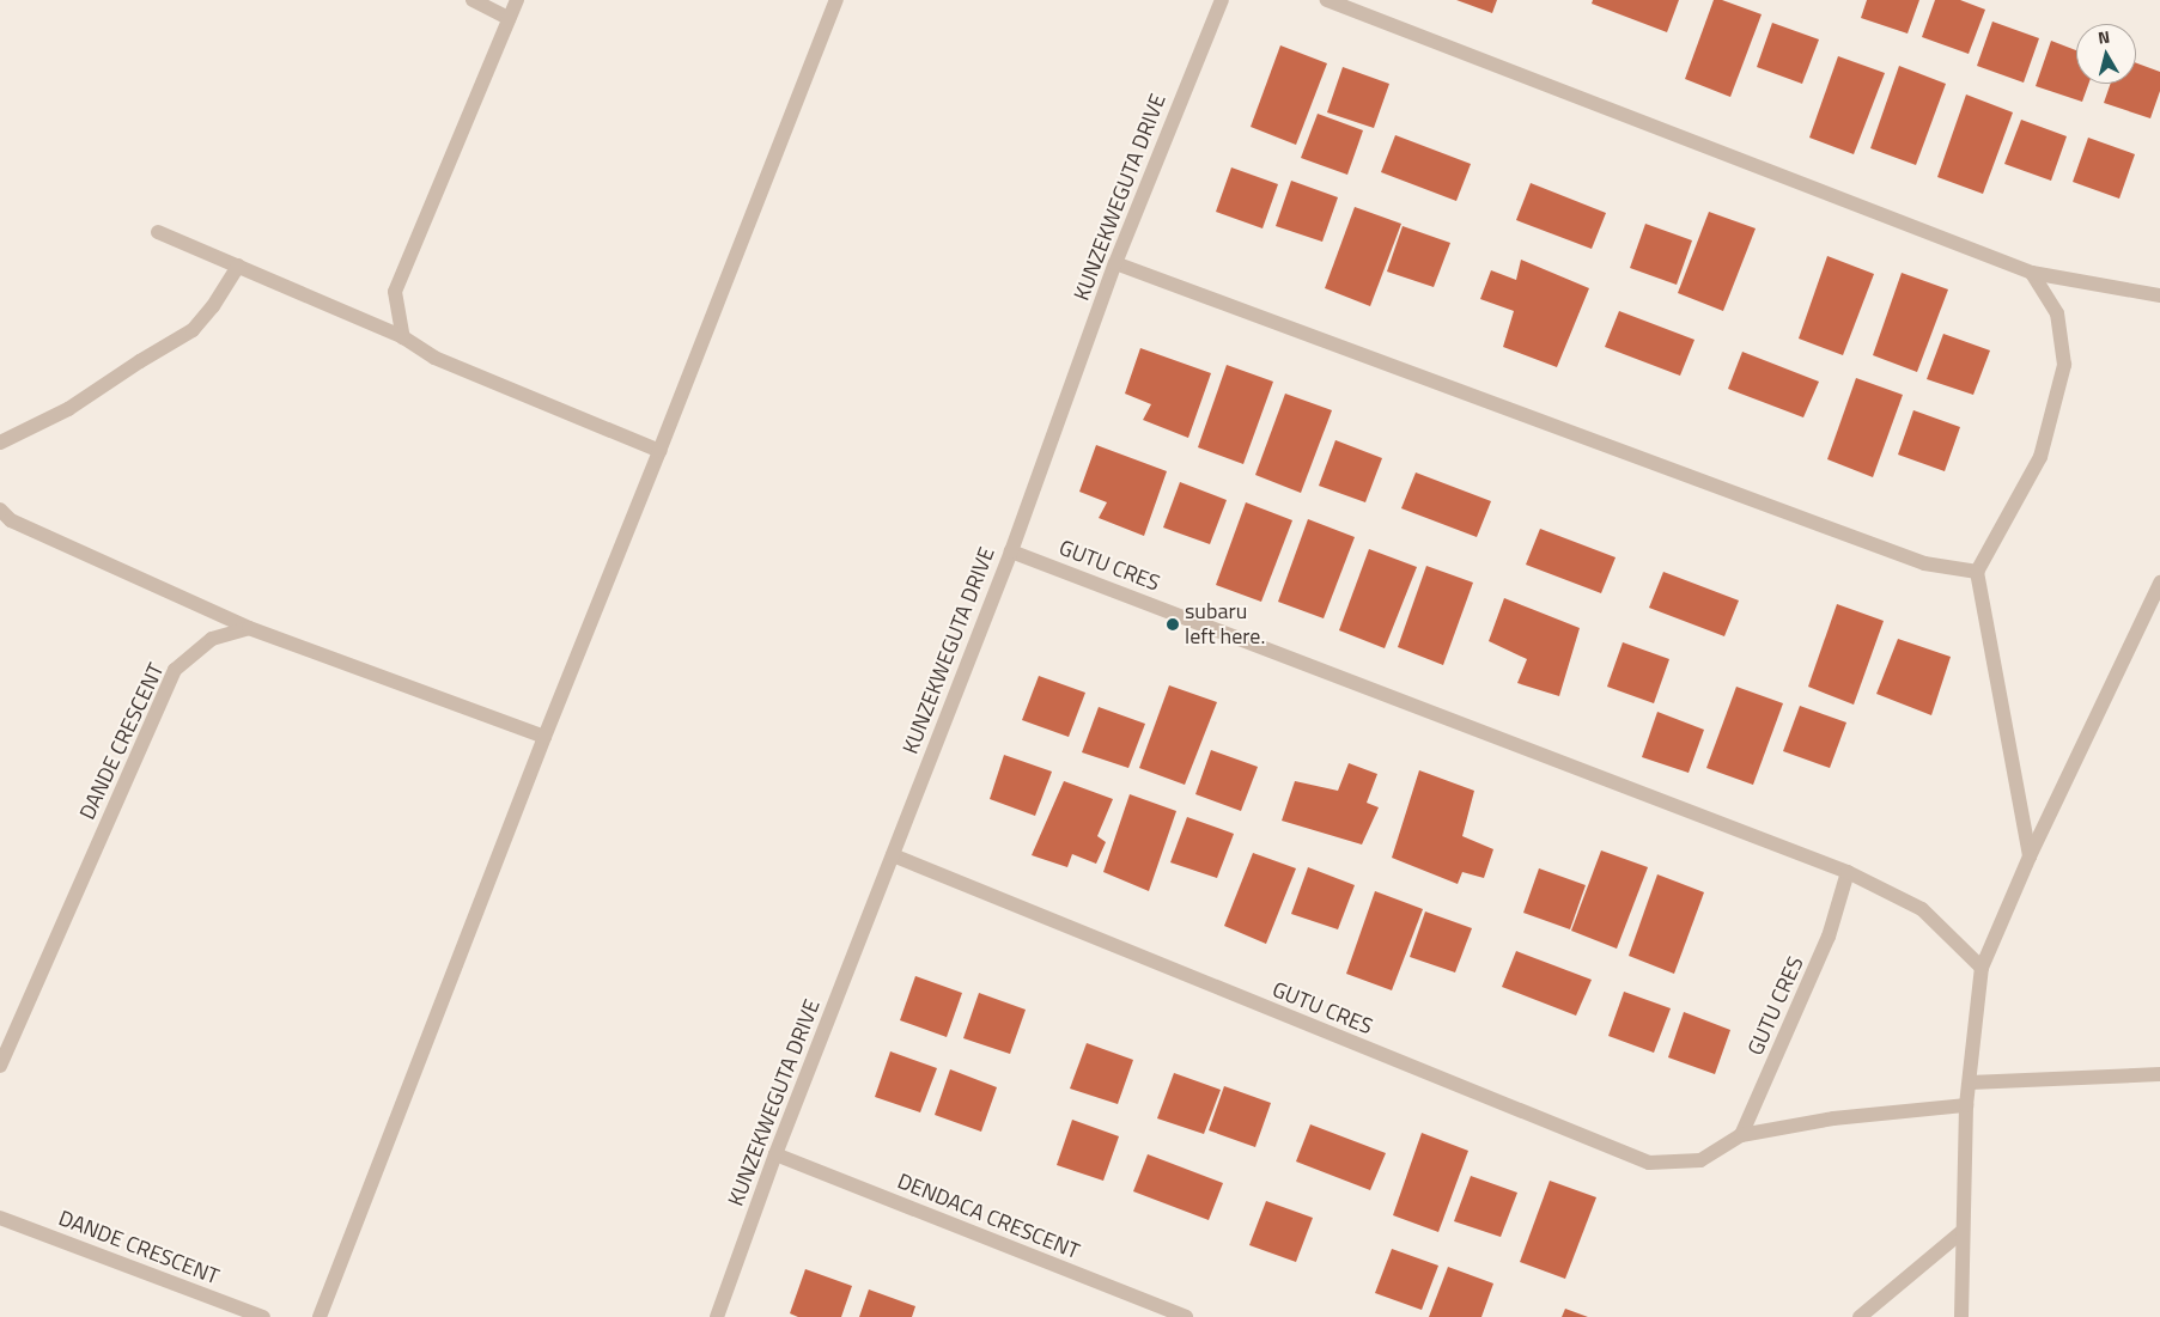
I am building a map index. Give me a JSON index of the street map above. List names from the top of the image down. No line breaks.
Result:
{"streets":{"street":["KUNZEKWEGUTA DRIVE","GUTU CRES","DANDE CRESCENT","DENDACA CRESCENT"]},"crossings":[["KUNZEKWEGUTA DRIVE","GUTU CRES"],["KUNZEKWEGUTA DRIVE","DENDACA CRESCENT"]],"places":["subaru left here."],"north":"top"}
